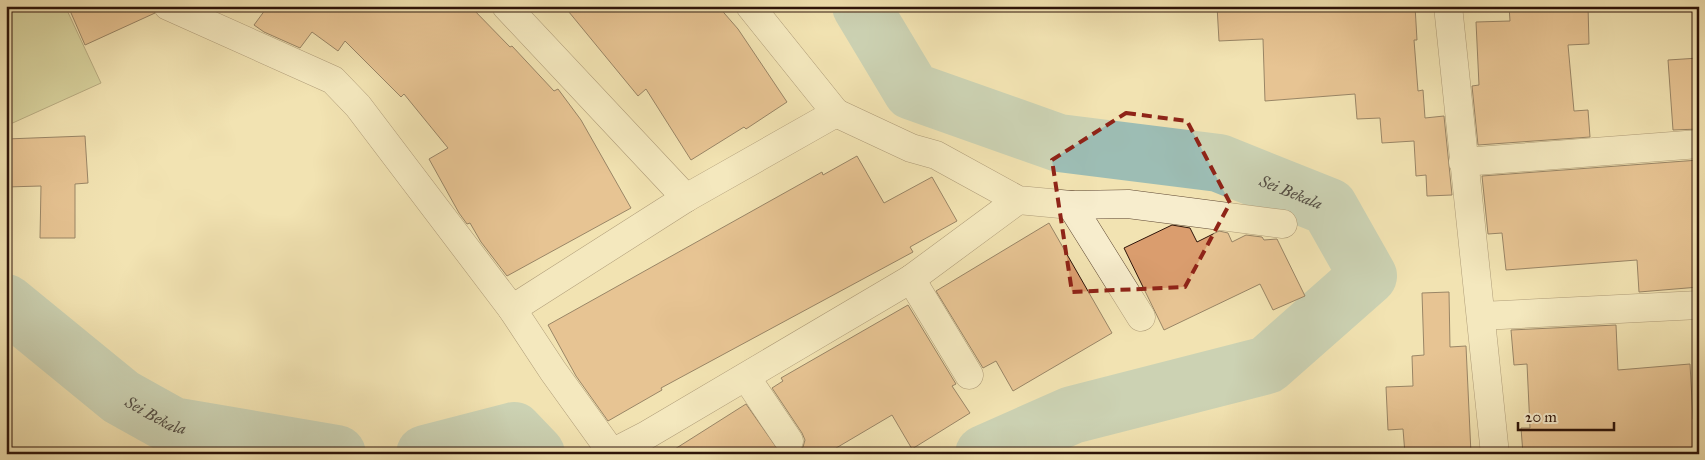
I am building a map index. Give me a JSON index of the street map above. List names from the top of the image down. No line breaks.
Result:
{"water":["Sei Bekala"],"scale_bar":"20 m"}
